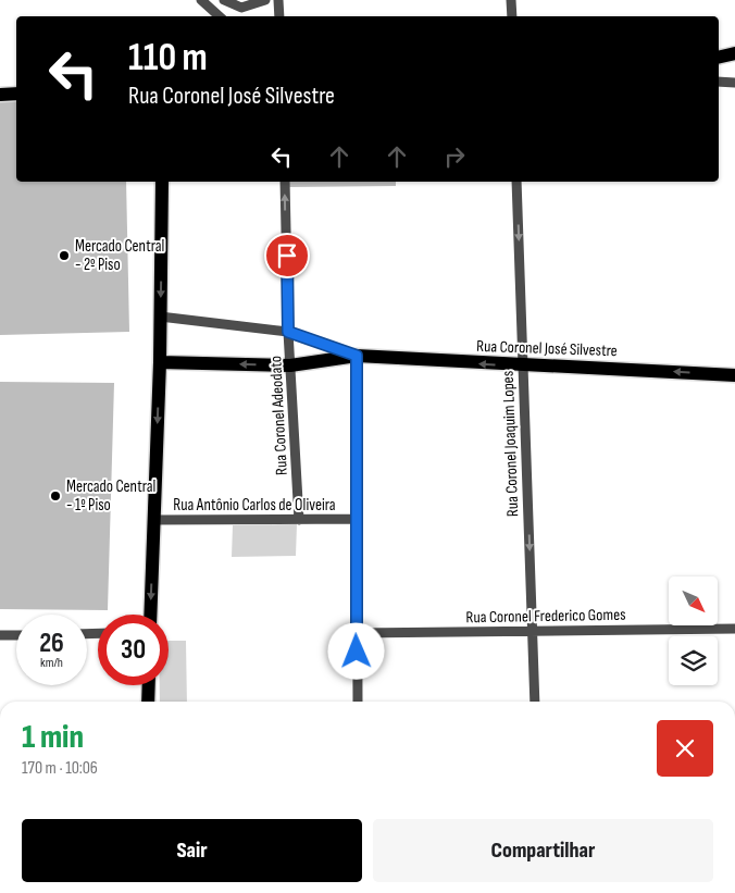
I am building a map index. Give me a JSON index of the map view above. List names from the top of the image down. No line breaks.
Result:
{"streets":{"main road":["Rua Coronel José Silvestre"],"street":["Rua Coronel Adeodato","Rua Coronel Joaquim Lopes","Rua Antônio Carlos de Oliveira","Rua Coronel Frederico Gomes"]},"crossings":[["Rua Coronel José Silvestre","Rua Coronel Adeodato"],["Rua Coronel José Silvestre","Rua Coronel Joaquim Lopes"],["Rua Coronel Adeodato","Rua Antônio Carlos de Oliveira"],["Rua Coronel Joaquim Lopes","Rua Coronel Frederico Gomes"]],"one_way":["Rua Coronel José Silvestre","Rua Coronel Adeodato","Rua Coronel Joaquim Lopes"],"places":["Mercado Central - 2º Piso","Mercado Central - 1º Piso"],"north":"bottom right","page":{"turn":["110 m","Rua Coronel José Silvestre"],"speed":"26 km/h","limit":"30","heading":["1 min","170 m · 10:06"],"buttons":["Sair","Compartilhar"]}}
